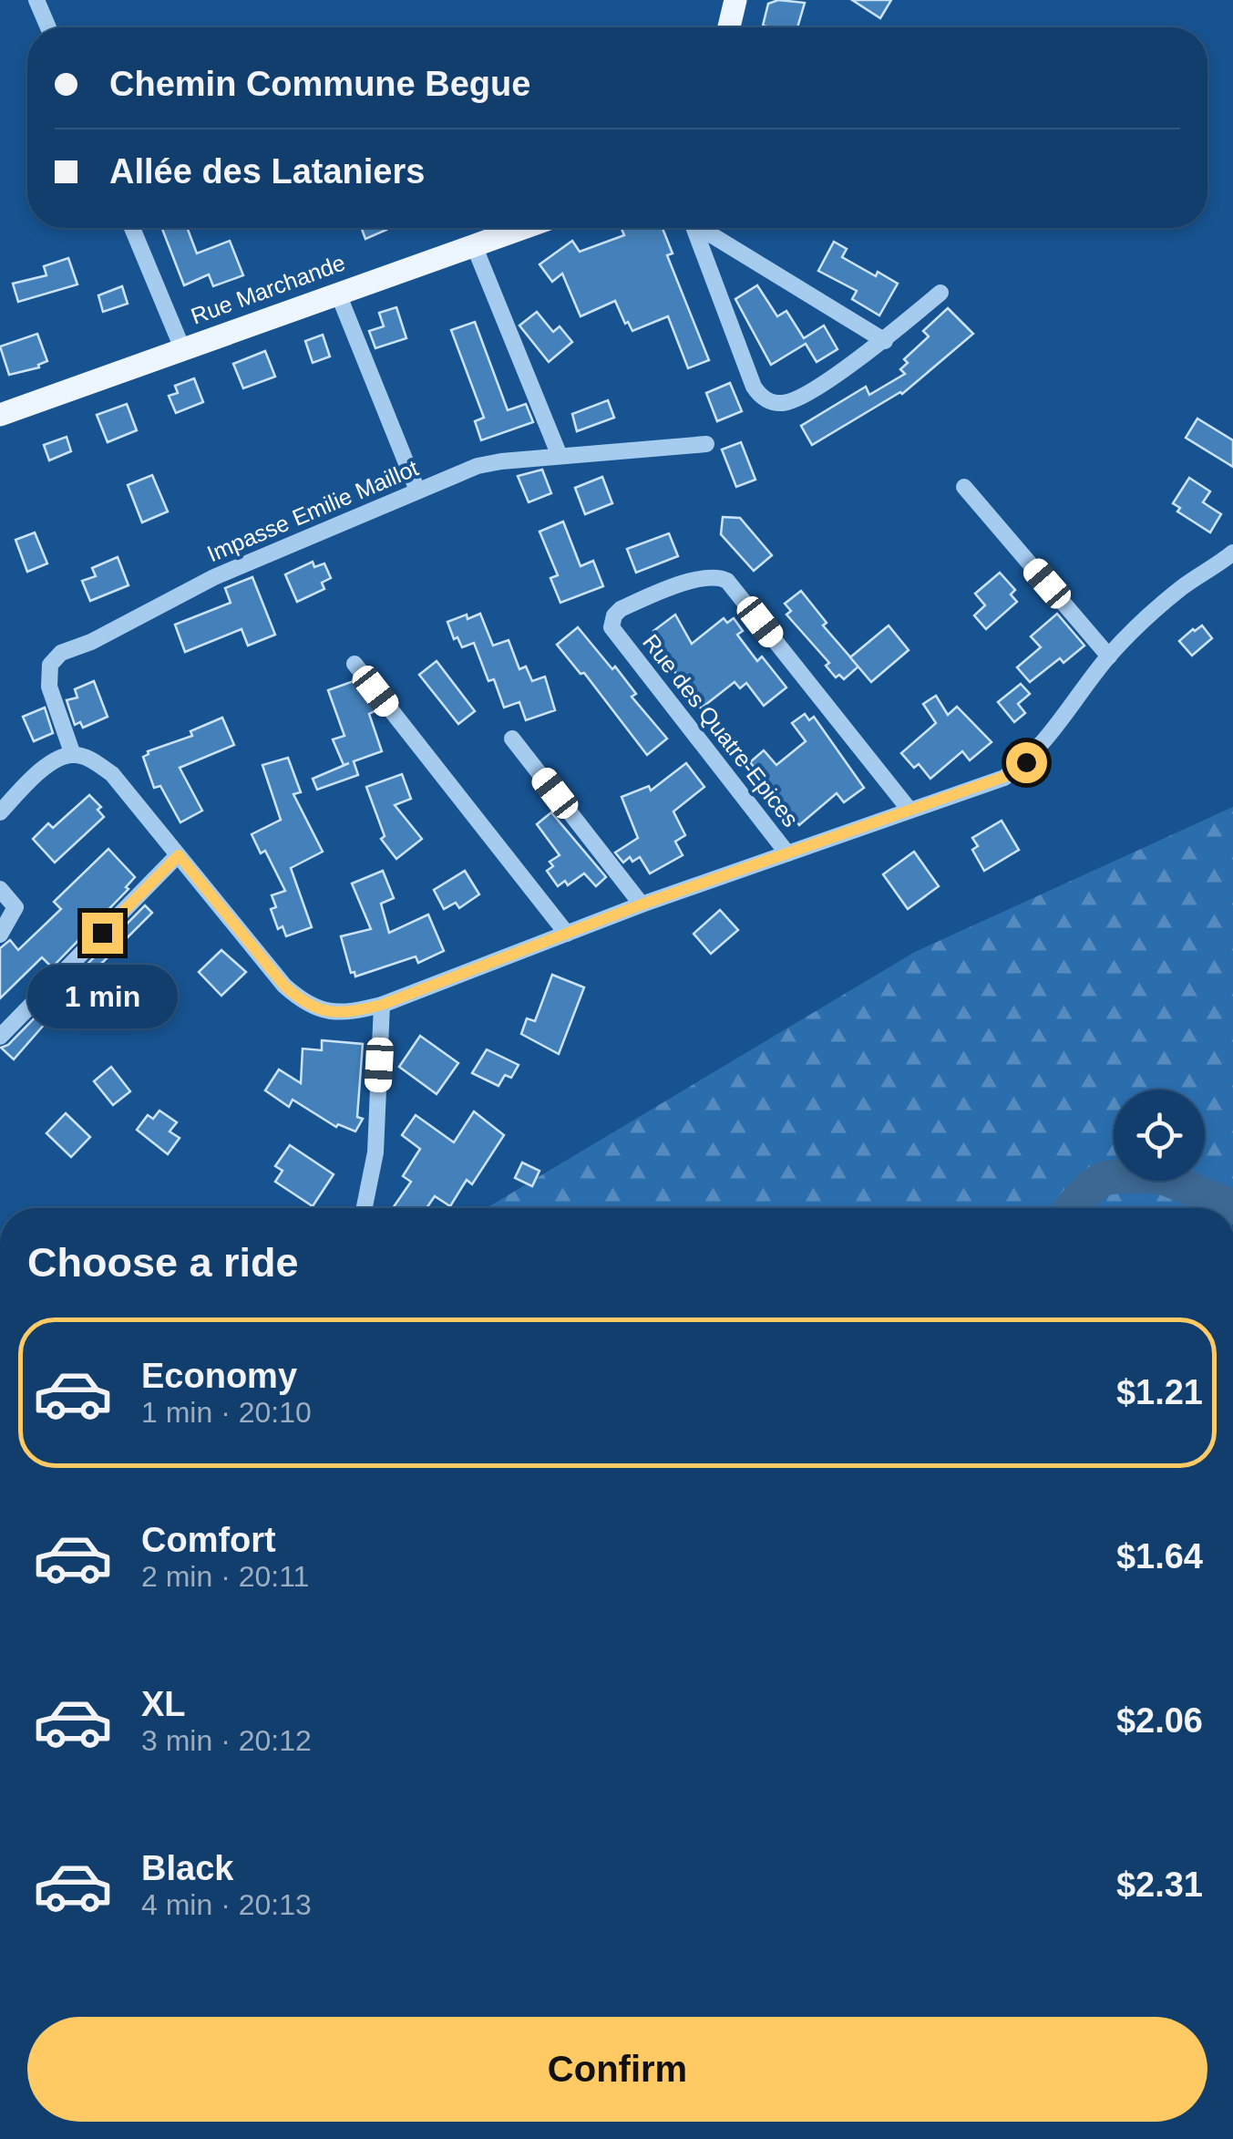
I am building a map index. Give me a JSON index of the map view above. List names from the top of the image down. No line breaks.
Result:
{"streets":{"main road":["Rue Marchande"],"street":["Impasse Emilie Maillot","Rue des Quatre-Epices"]},"page":{"banner":["Chemin Commune Begue","Allée des Lataniers"],"bubble":"1 min","heading":"Choose a ride","list":[{"name":"Economy","note":"1 min · 20:10","value":"$1.21"},{"name":"Comfort","note":"2 min · 20:11","value":"$1.64"},{"name":"XL","note":"3 min · 20:12","value":"$2.06"},{"name":"Black","note":"4 min · 20:13","value":"$2.31"}],"buttons":"Confirm"}}
